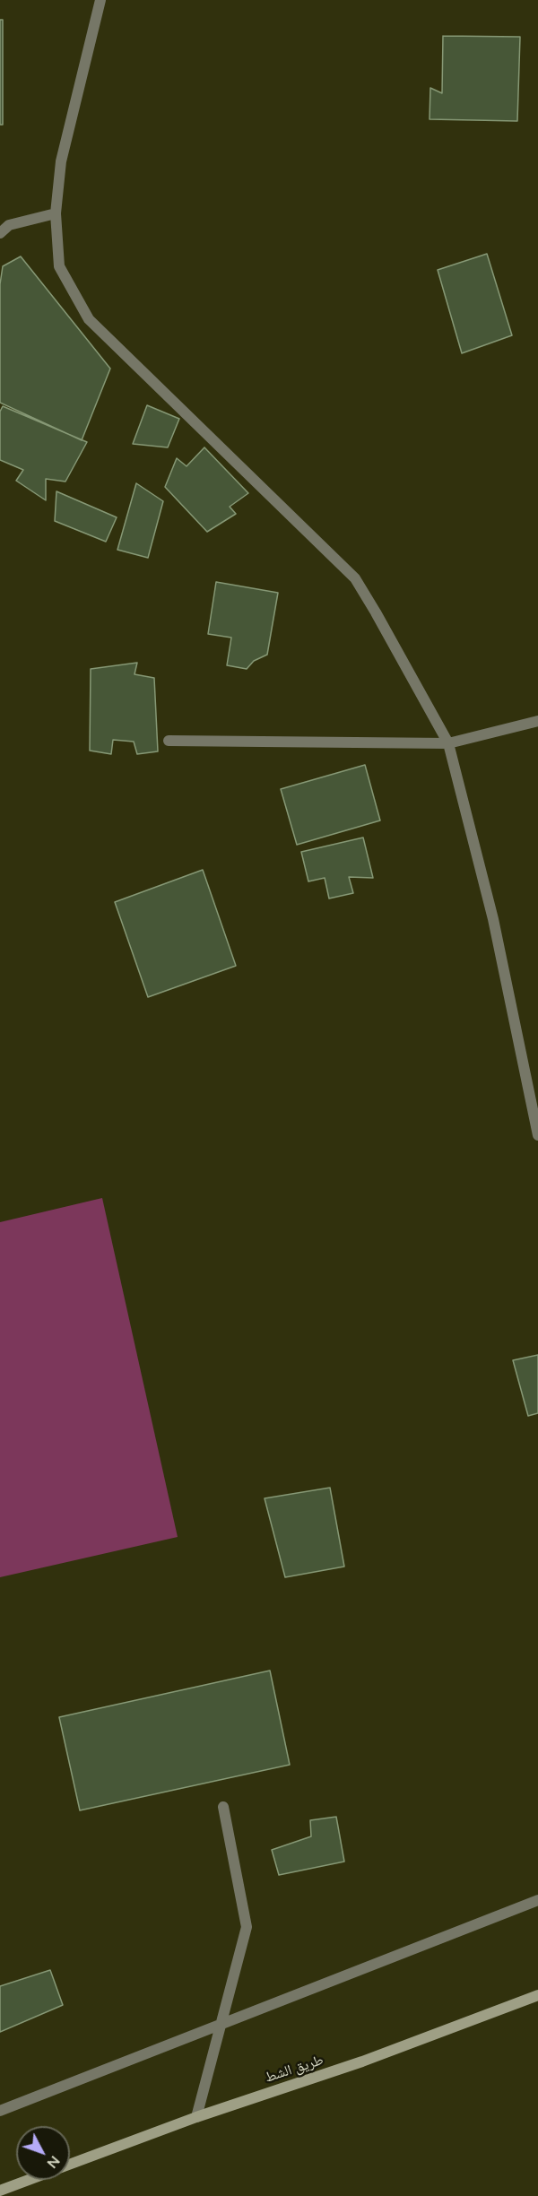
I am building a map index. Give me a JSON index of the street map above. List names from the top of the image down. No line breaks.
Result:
{"streets":{"main road":["طريق الشط"]},"north":"bottom right"}
